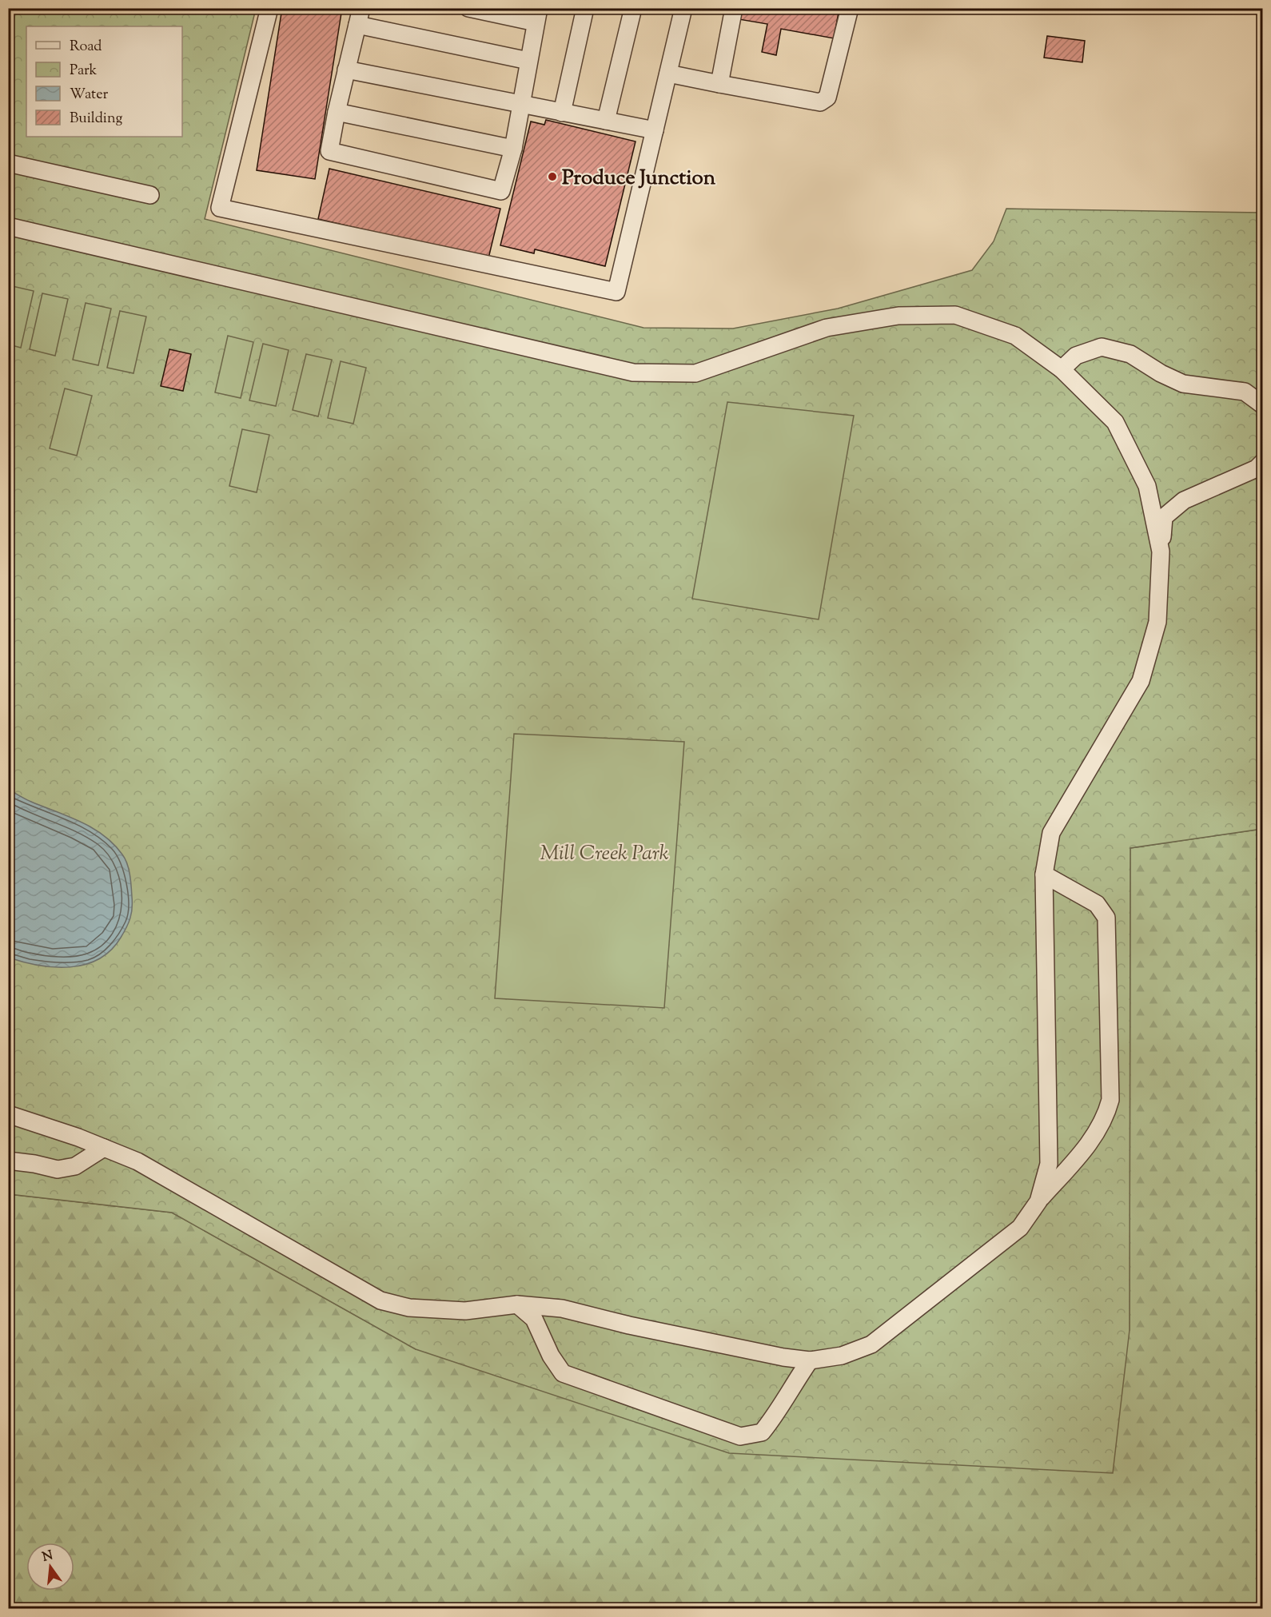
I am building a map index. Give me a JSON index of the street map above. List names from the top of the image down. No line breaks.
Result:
{"parks":["Mill Creek Park"],"places":["Produce Junction"],"legend":["Road","Park","Water","Building"],"north":"top"}
